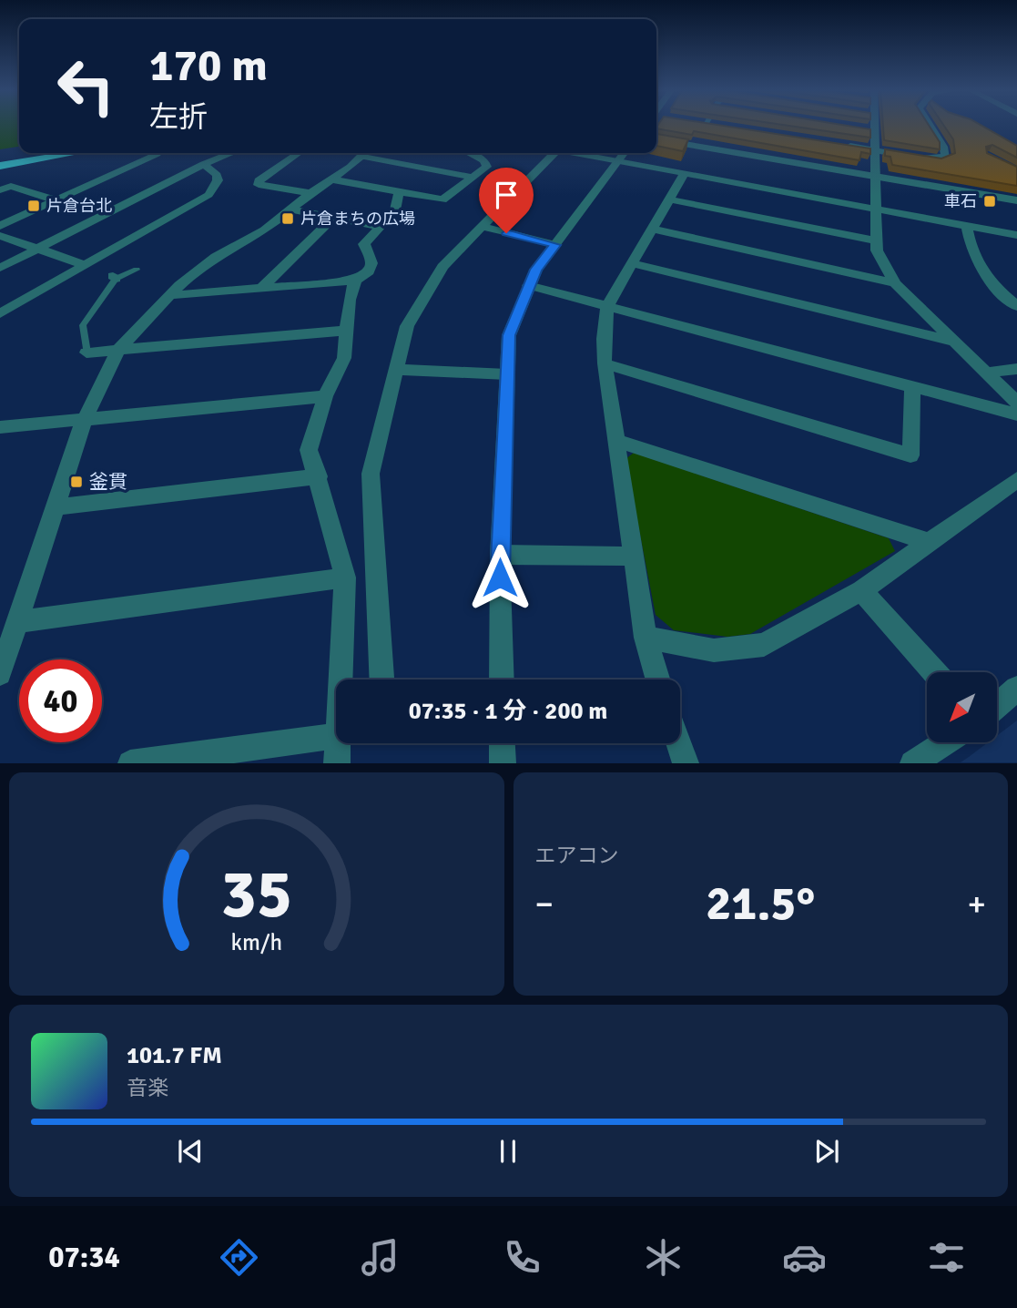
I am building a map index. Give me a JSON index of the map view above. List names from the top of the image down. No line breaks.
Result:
{"places":{"transit":["車石","片倉台北","片倉まちの広場","釜貫"]},"north":"bottom left","page":{"turn":["170 m","左折"],"limit":"40","trip":"07:35 · 1 分 · 200 m","tile":"エアコン","heat":["−","21.5°","+"],"song":["101.7 FM","音楽"],"tabs":"07:34","gauge":["35","km/h"]}}
